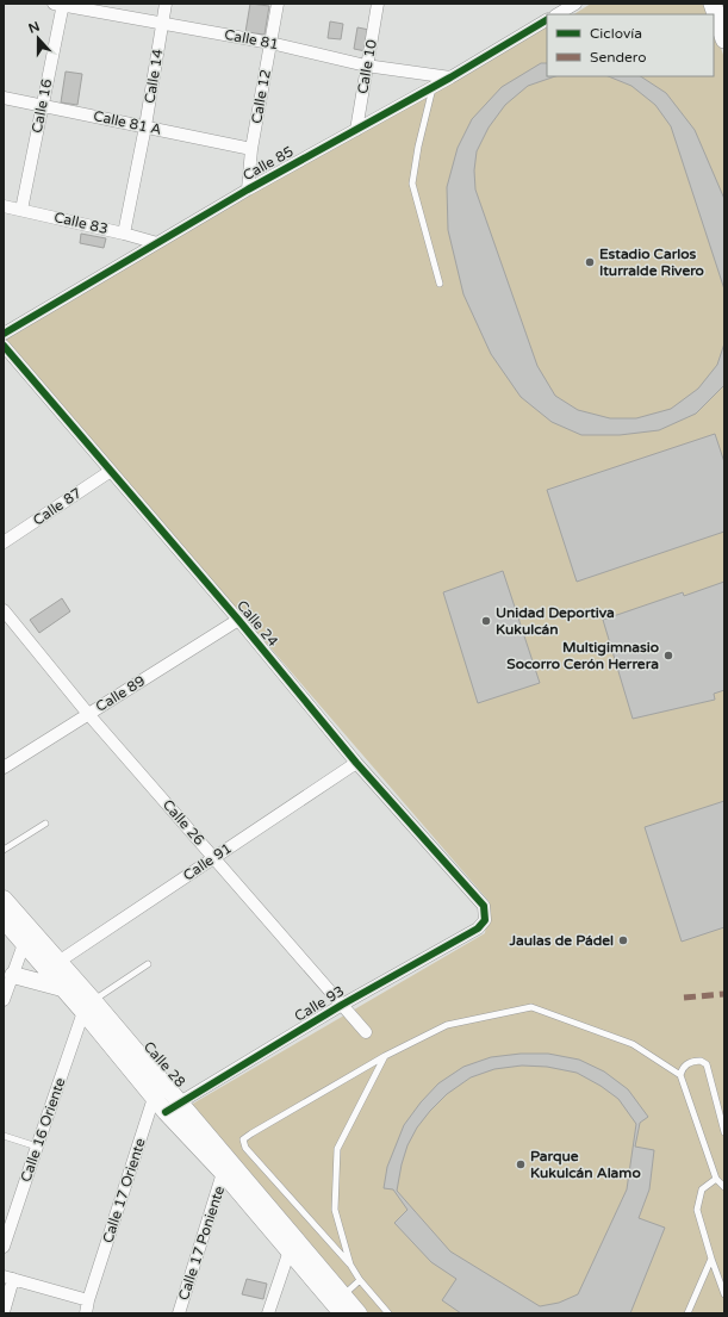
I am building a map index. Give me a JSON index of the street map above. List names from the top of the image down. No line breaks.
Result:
{"streets":{"street":["Calle 81","Calle 10","Calle 14","Calle 12","Calle 16","Calle 81 A","Calle 85","Calle 83","Calle 87","Calle 24","Calle 89","Calle 26","Calle 91","Calle 93","Calle 28","Calle 16 Oriente","Calle 17 Oriente","Calle 17 Poniente"]},"crossings":[["Calle 81","Calle 10"],["Calle 81","Calle 14"],["Calle 81","Calle 12"],["Calle 81","Calle 16"],["Calle 81","Calle 85"],["Calle 10","Calle 85"],["Calle 14","Calle 81 A"],["Calle 14","Calle 83"],["Calle 12","Calle 81 A"],["Calle 12","Calle 85"],["Calle 16","Calle 81 A"],["Calle 16","Calle 83"],["Calle 85","Calle 83"],["Calle 87","Calle 24"],["Calle 24","Calle 89"],["Calle 24","Calle 91"],["Calle 24","Calle 93"],["Calle 89","Calle 26"],["Calle 26","Calle 91"],["Calle 26","Calle 93"],["Calle 91","Calle 28"],["Calle 93","Calle 28"],["Calle 28","Calle 16 Oriente"],["Calle 28","Calle 17 Oriente"],["Calle 28","Calle 17 Poniente"]],"places":["Estadio Carlos Iturralde Rivero","Unidad Deportiva Kukulcán","Multigimnasio Socorro Cerón Herrera","Jaulas de Pádel","Parque Kukulcán Alamo"],"legend":["Ciclovía","Sendero"],"north":"top"}
